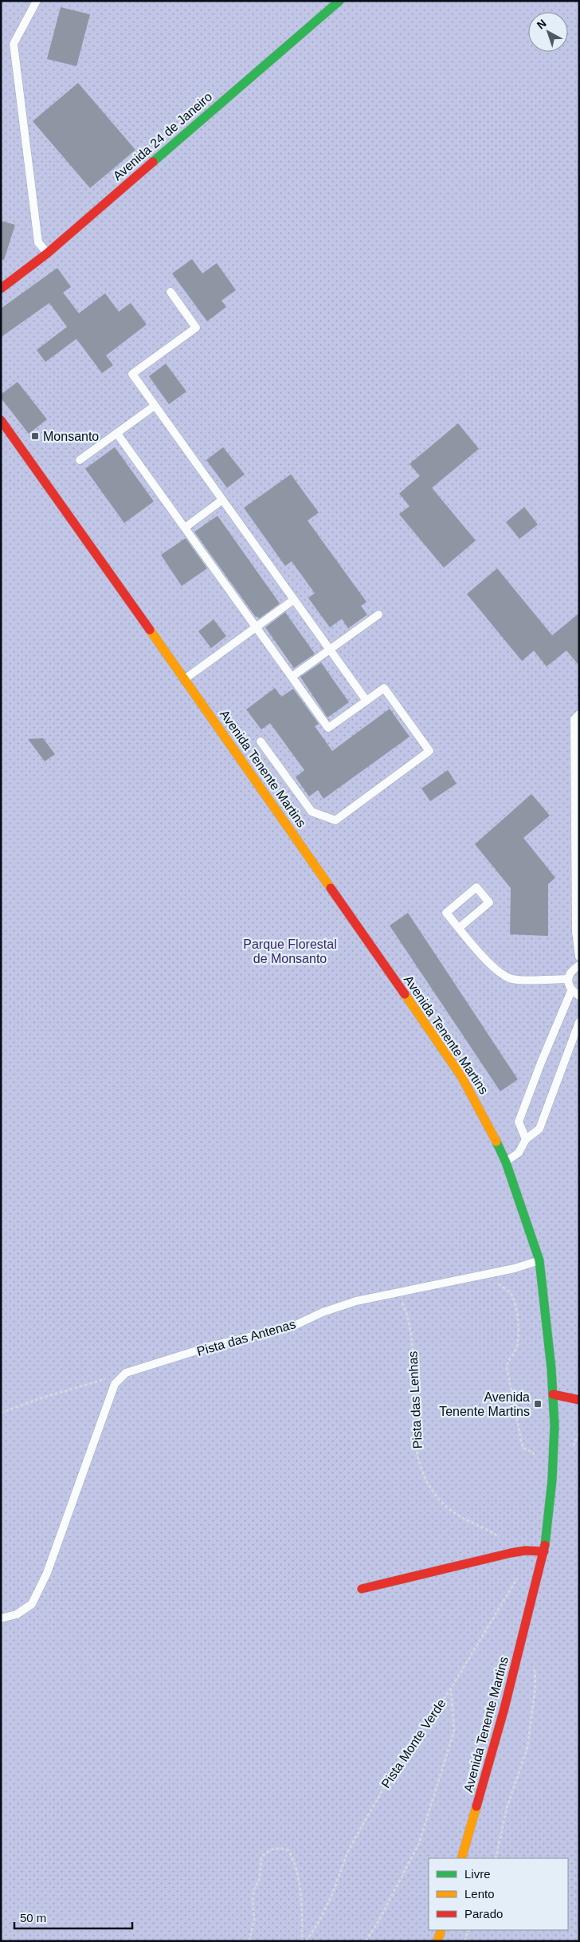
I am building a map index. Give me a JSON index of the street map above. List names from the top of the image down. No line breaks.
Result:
{"streets":{"street":["Avenida 24 de Janeiro","Avenida Tenente Martins"],"lane":["Pista das Antenas"],"path":["Pista das Lenhas","Pista Monte Verde"]},"crossings":[["Avenida Tenente Martins","Pista das Antenas"],["Pista das Antenas","Pista das Lenhas"]],"parks":["Parque Florestal de Monsanto"],"places":{"transit":["Monsanto","Avenida Tenente Martins"]},"legend":["Livre","Lento","Parado"],"scale_bar":"50 m","north":"top left"}
